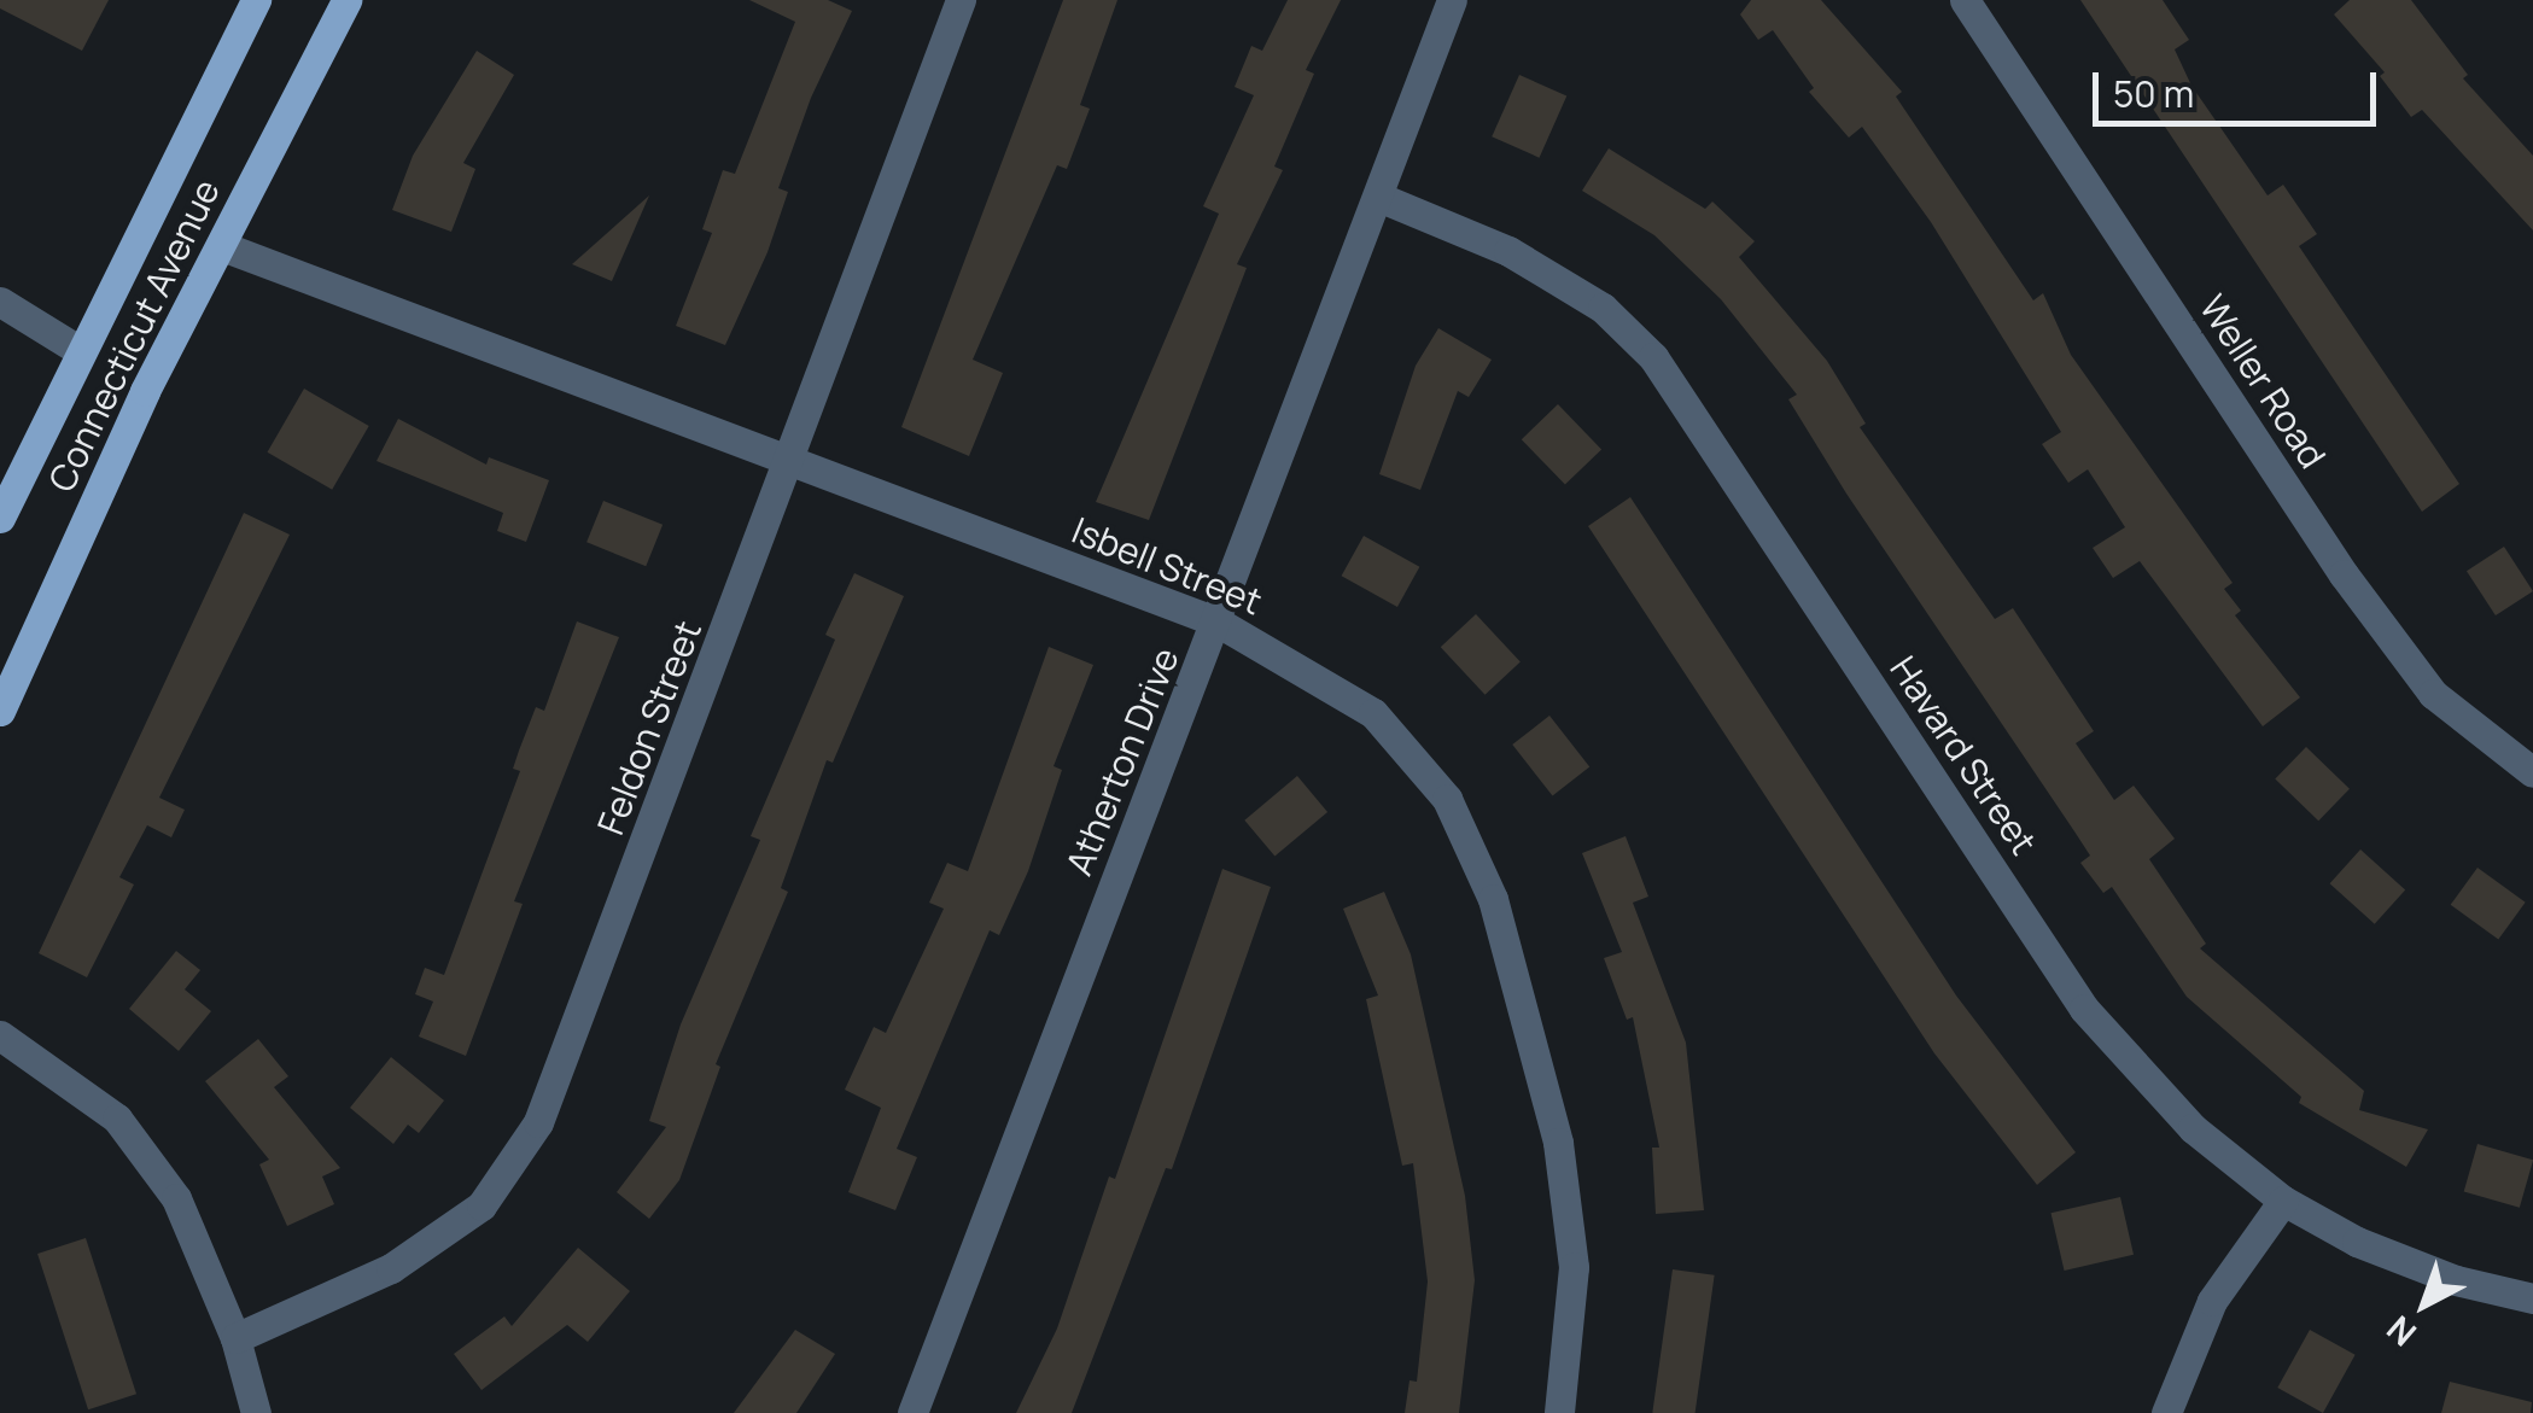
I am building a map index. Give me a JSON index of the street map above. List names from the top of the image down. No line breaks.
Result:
{"streets":{"main road":["Connecticut Avenue"],"street":["Weller Road","Isbell Street","Feldon Street","Havard Street","Atherton Drive"]},"crossings":[["Connecticut Avenue","Isbell Street"],["Isbell Street","Feldon Street"],["Isbell Street","Atherton Drive"],["Havard Street","Atherton Drive"]],"scale_bar":"50 m","north":"bottom left"}
